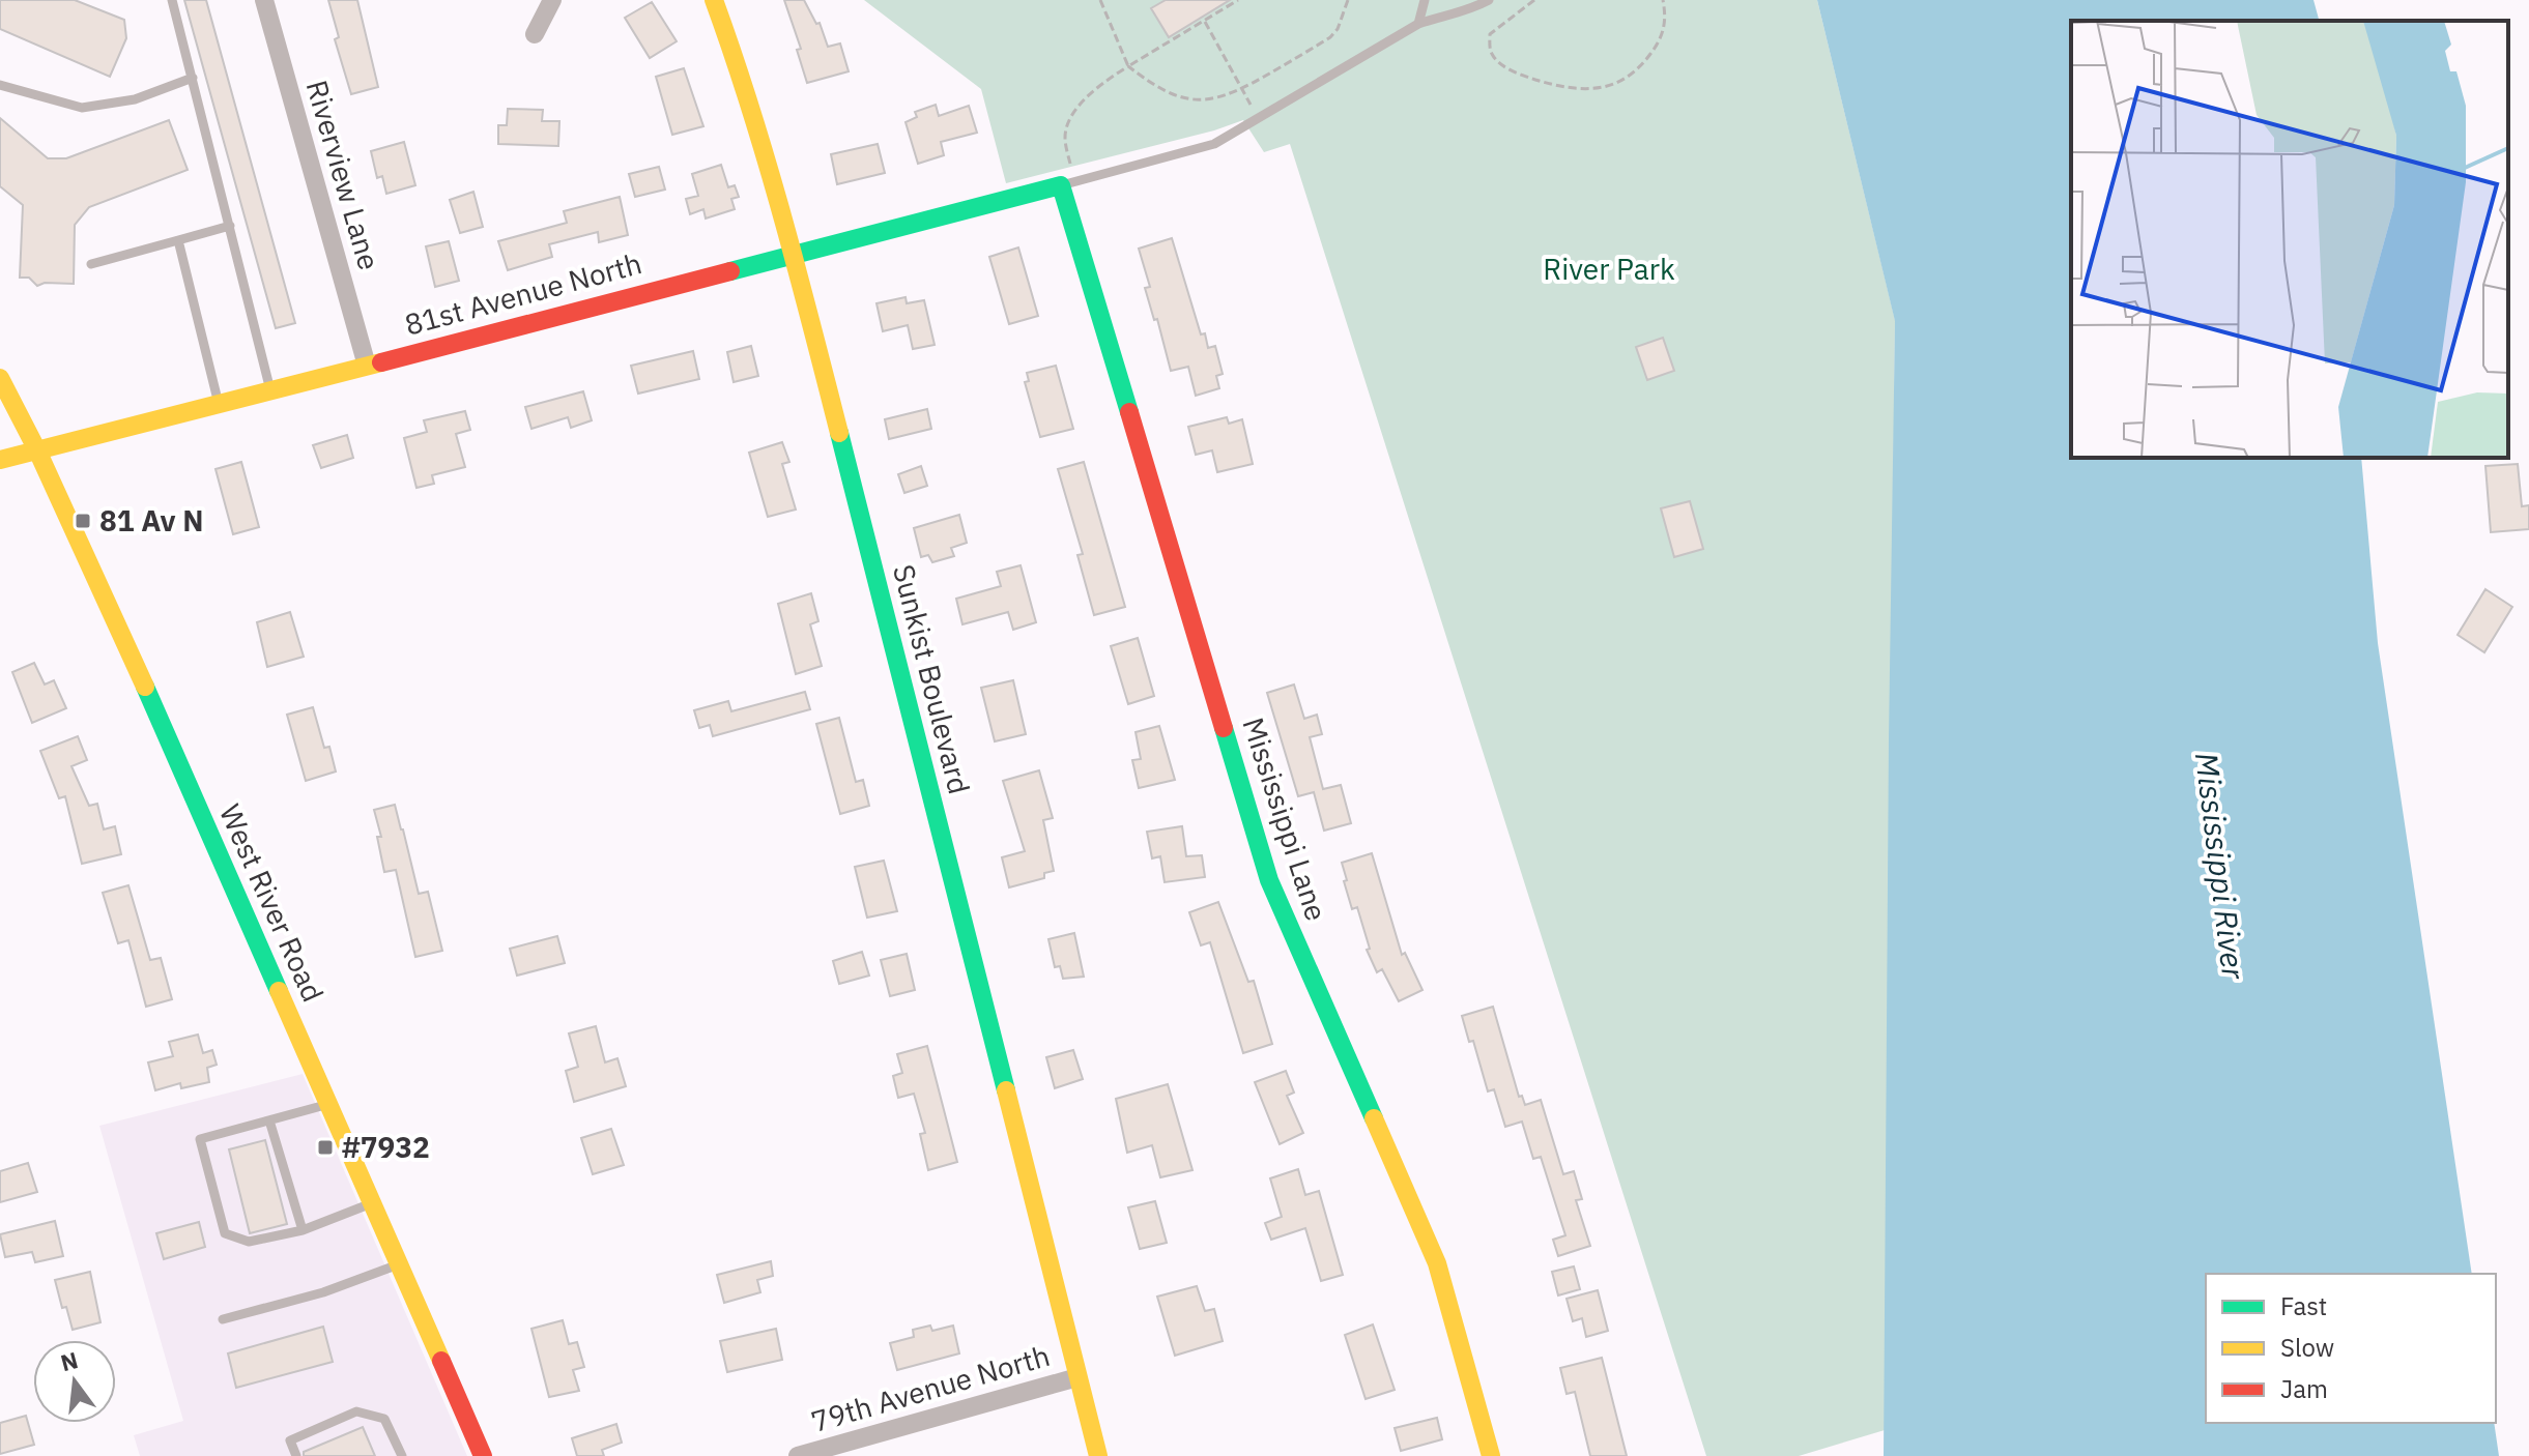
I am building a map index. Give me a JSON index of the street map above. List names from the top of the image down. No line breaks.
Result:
{"streets":{"street":["Riverview Lane","81st Avenue North","Sunkist Boulevard","Mississippi Lane","West River Road","79th Avenue North"]},"crossings":[["Riverview Lane","81st Avenue North"],["81st Avenue North","Sunkist Boulevard"],["81st Avenue North","Mississippi Lane"],["81st Avenue North","West River Road"],["Sunkist Boulevard","79th Avenue North"]],"water":["Mississippi River"],"parks":["River Park"],"places":{"transit":["81 Av N","#7932"]},"legend":["Fast","Slow","Jam"],"north":"top"}
